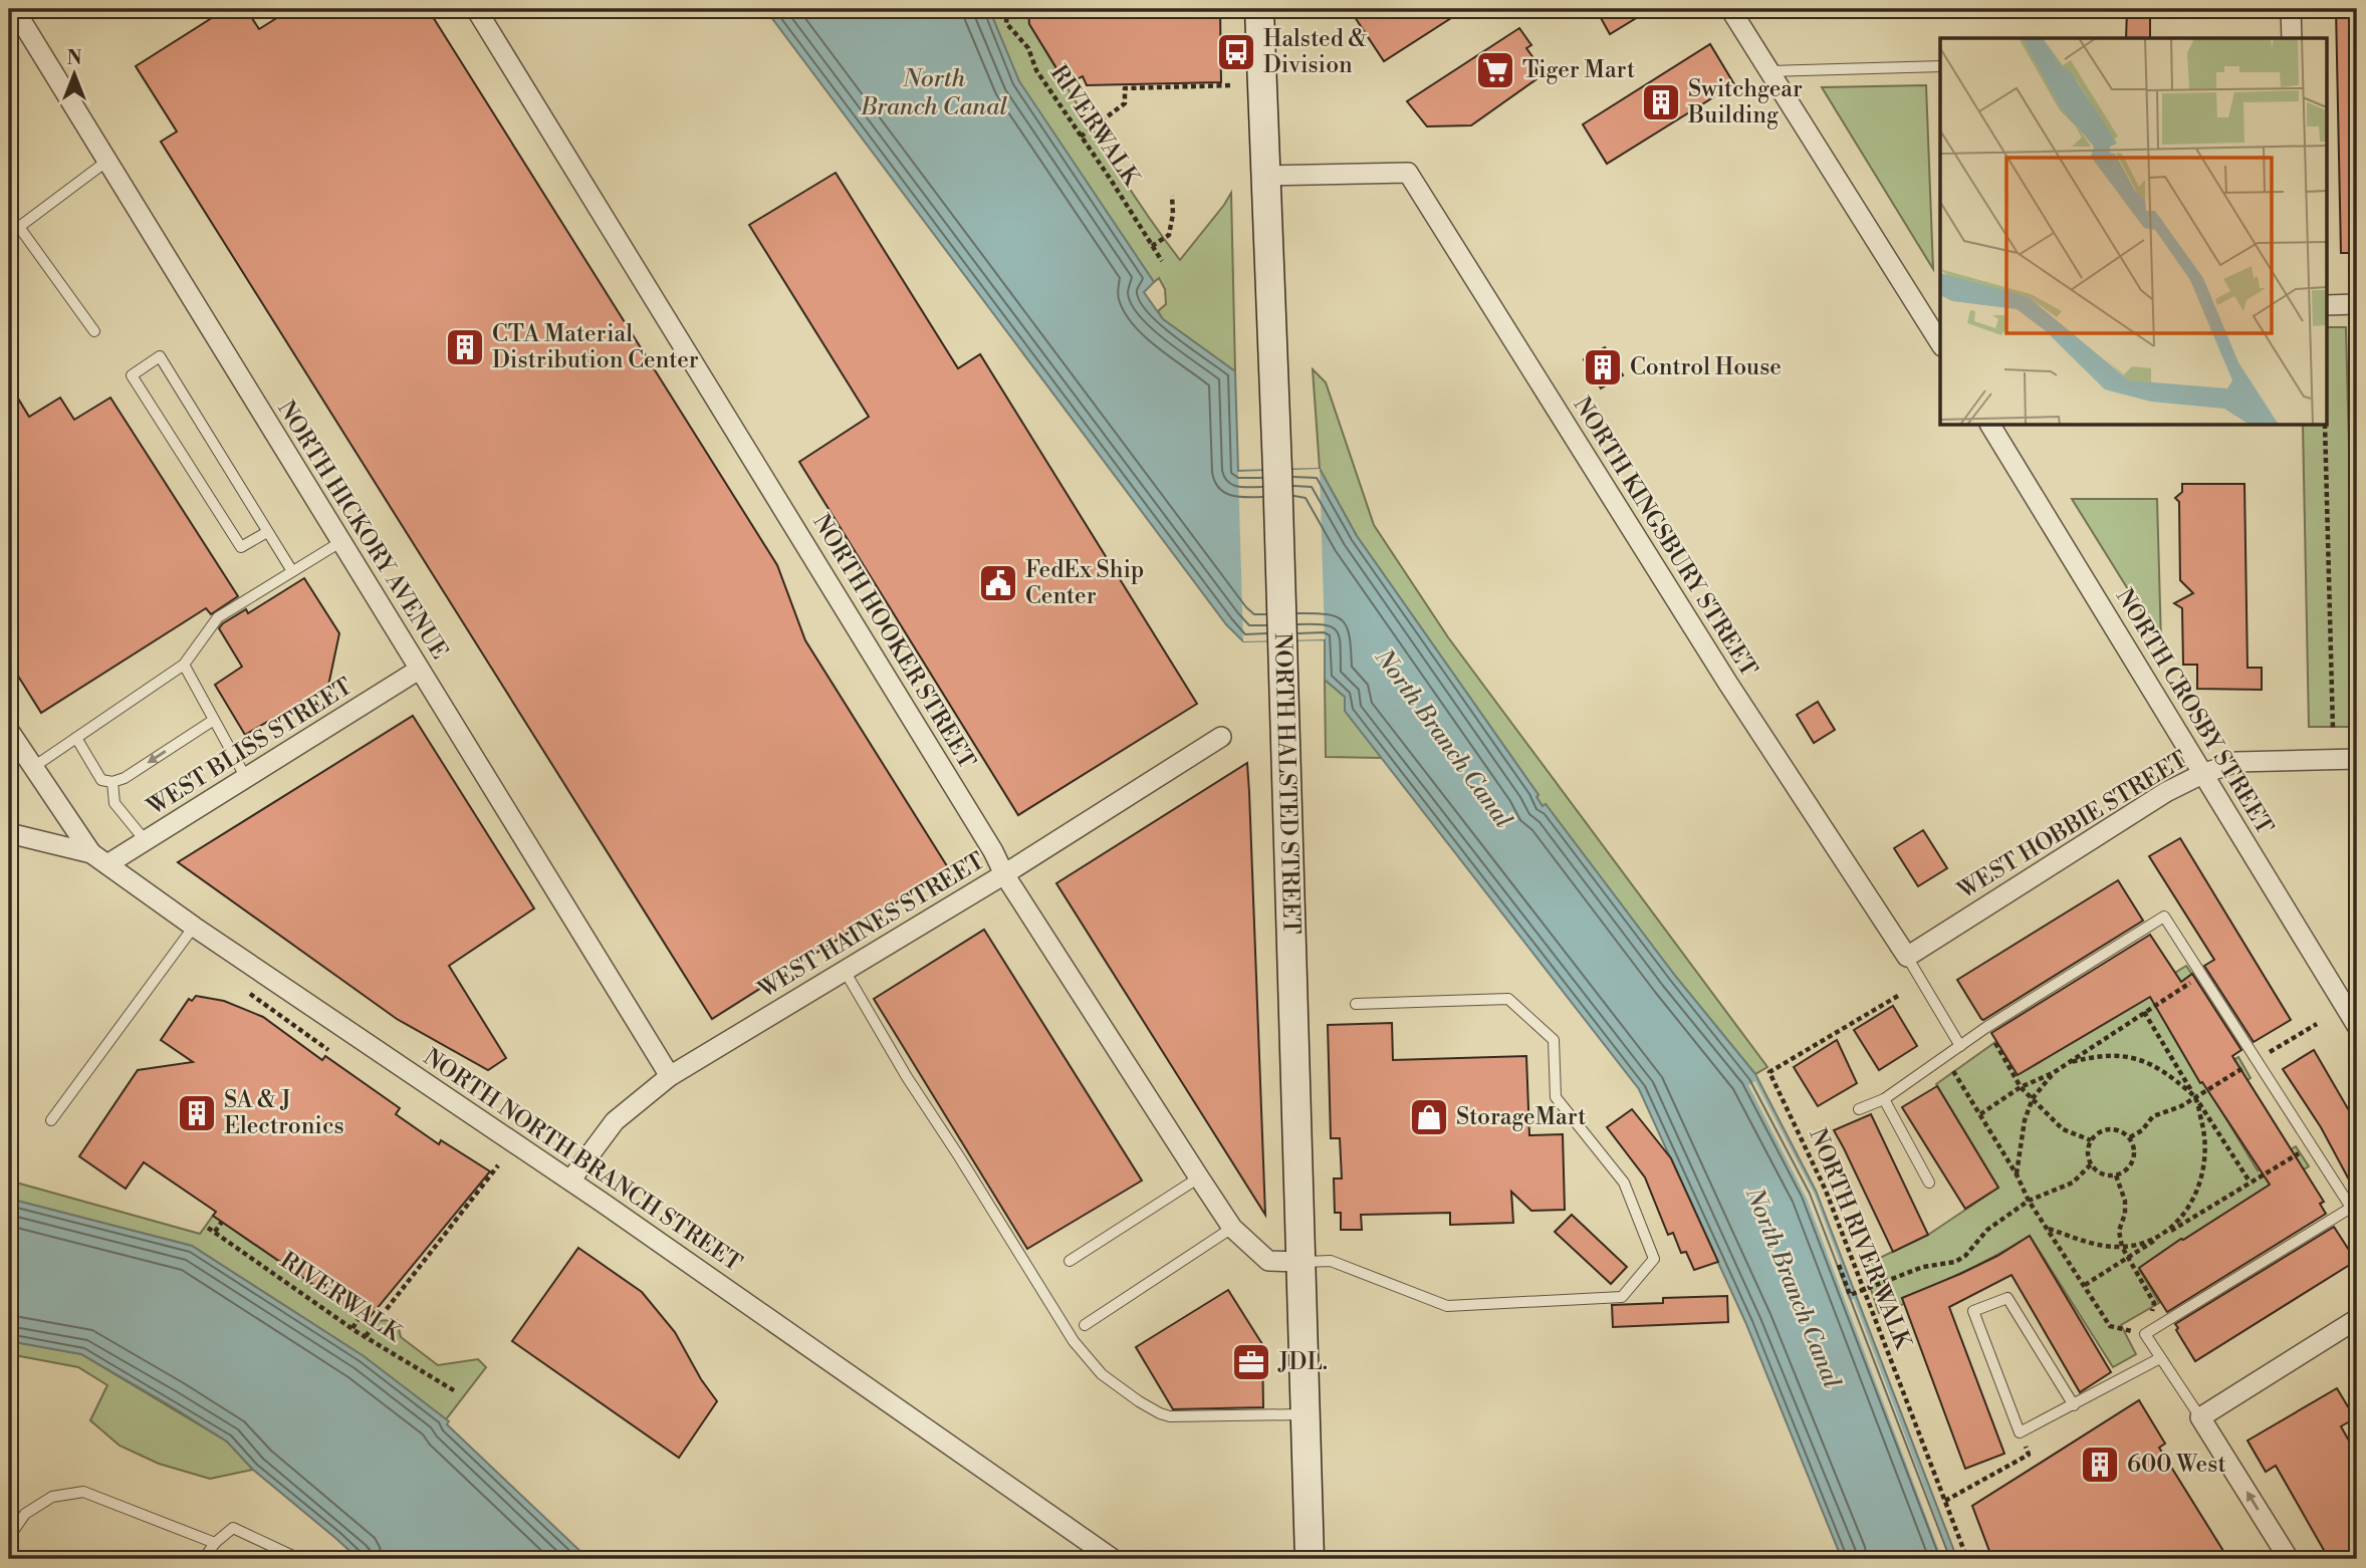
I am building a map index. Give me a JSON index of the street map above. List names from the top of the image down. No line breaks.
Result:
{"streets":{"main road":["NORTH HALSTED STREET"],"street":["NORTH HICKORY AVENUE","NORTH KINGSBURY STREET","NORTH HOOKER STREET","NORTH CROSBY STREET","WEST BLISS STREET","WEST HOBBIE STREET","WEST HAINES STREET","NORTH NORTH BRANCH STREET"],"path":["RIVERWALK","NORTH RIVER WALK"]},"crossings":[["NORTH HICKORY AVENUE","WEST BLISS STREET"],["NORTH HICKORY AVENUE","WEST HAINES STREET"],["NORTH KINGSBURY STREET","NORTH HALSTED STREET"],["NORTH KINGSBURY STREET","WEST HOBBIE STREET"],["NORTH HOOKER STREET","NORTH HALSTED STREET"],["NORTH HOOKER STREET","WEST HAINES STREET"],["NORTH CROSBY STREET","WEST HOBBIE STREET"],["WEST BLISS STREET","NORTH NORTH BRANCH STREET"],["WEST HAINES STREET","NORTH NORTH BRANCH STREET"]],"water":["North Branch Canal"],"places":{"bus stop":["Halsted & Division"],"supermarket":["Tiger Mart"],"building":["Switchgear Building","CTA Material Distribution Center","Control House","SA & J Electronics","600 West"],"public building":["FedEx Ship Center"],"shop":["StorageMart"],"office":["JDL."]},"north":"top"}
